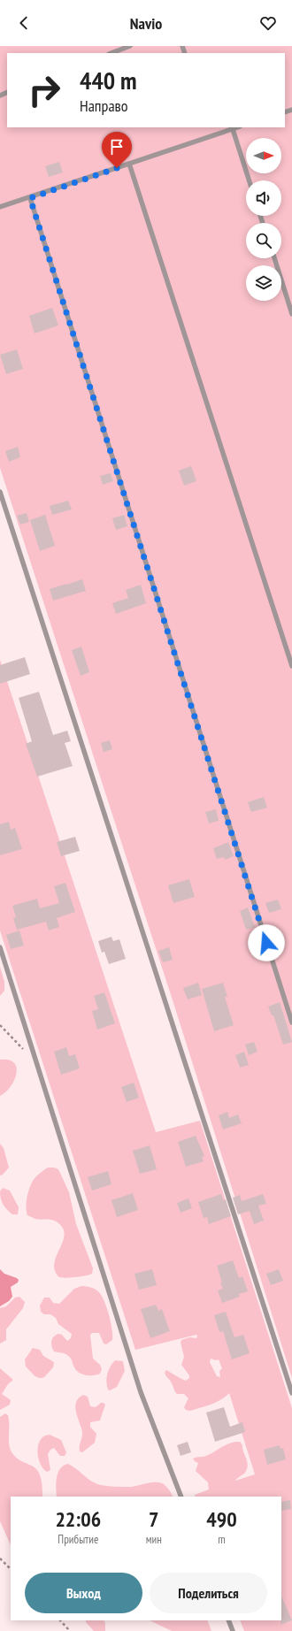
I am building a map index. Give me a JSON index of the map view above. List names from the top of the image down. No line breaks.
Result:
{"north":"right","page":{"header":"Navio","turn":["440 m","Направо"],"eta":["22:06","Прибытие","7","мин","490","m"],"buttons":["Выход","Поделиться"]}}
